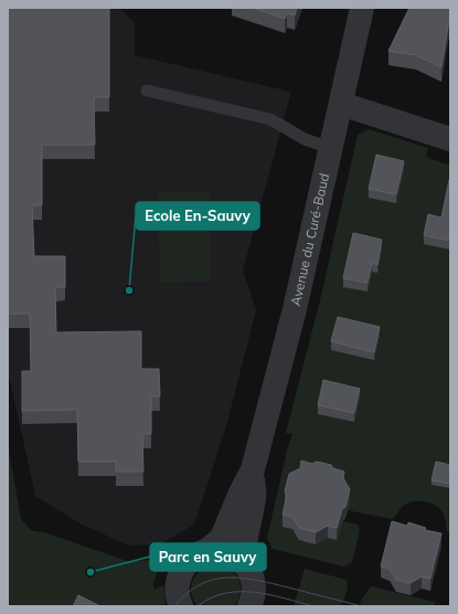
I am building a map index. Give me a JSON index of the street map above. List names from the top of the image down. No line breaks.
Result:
{"streets":{"street":["Avenue du Curé-Baud"]},"places":["Ecole En-Sauvy","Parc en Sauvy"]}
